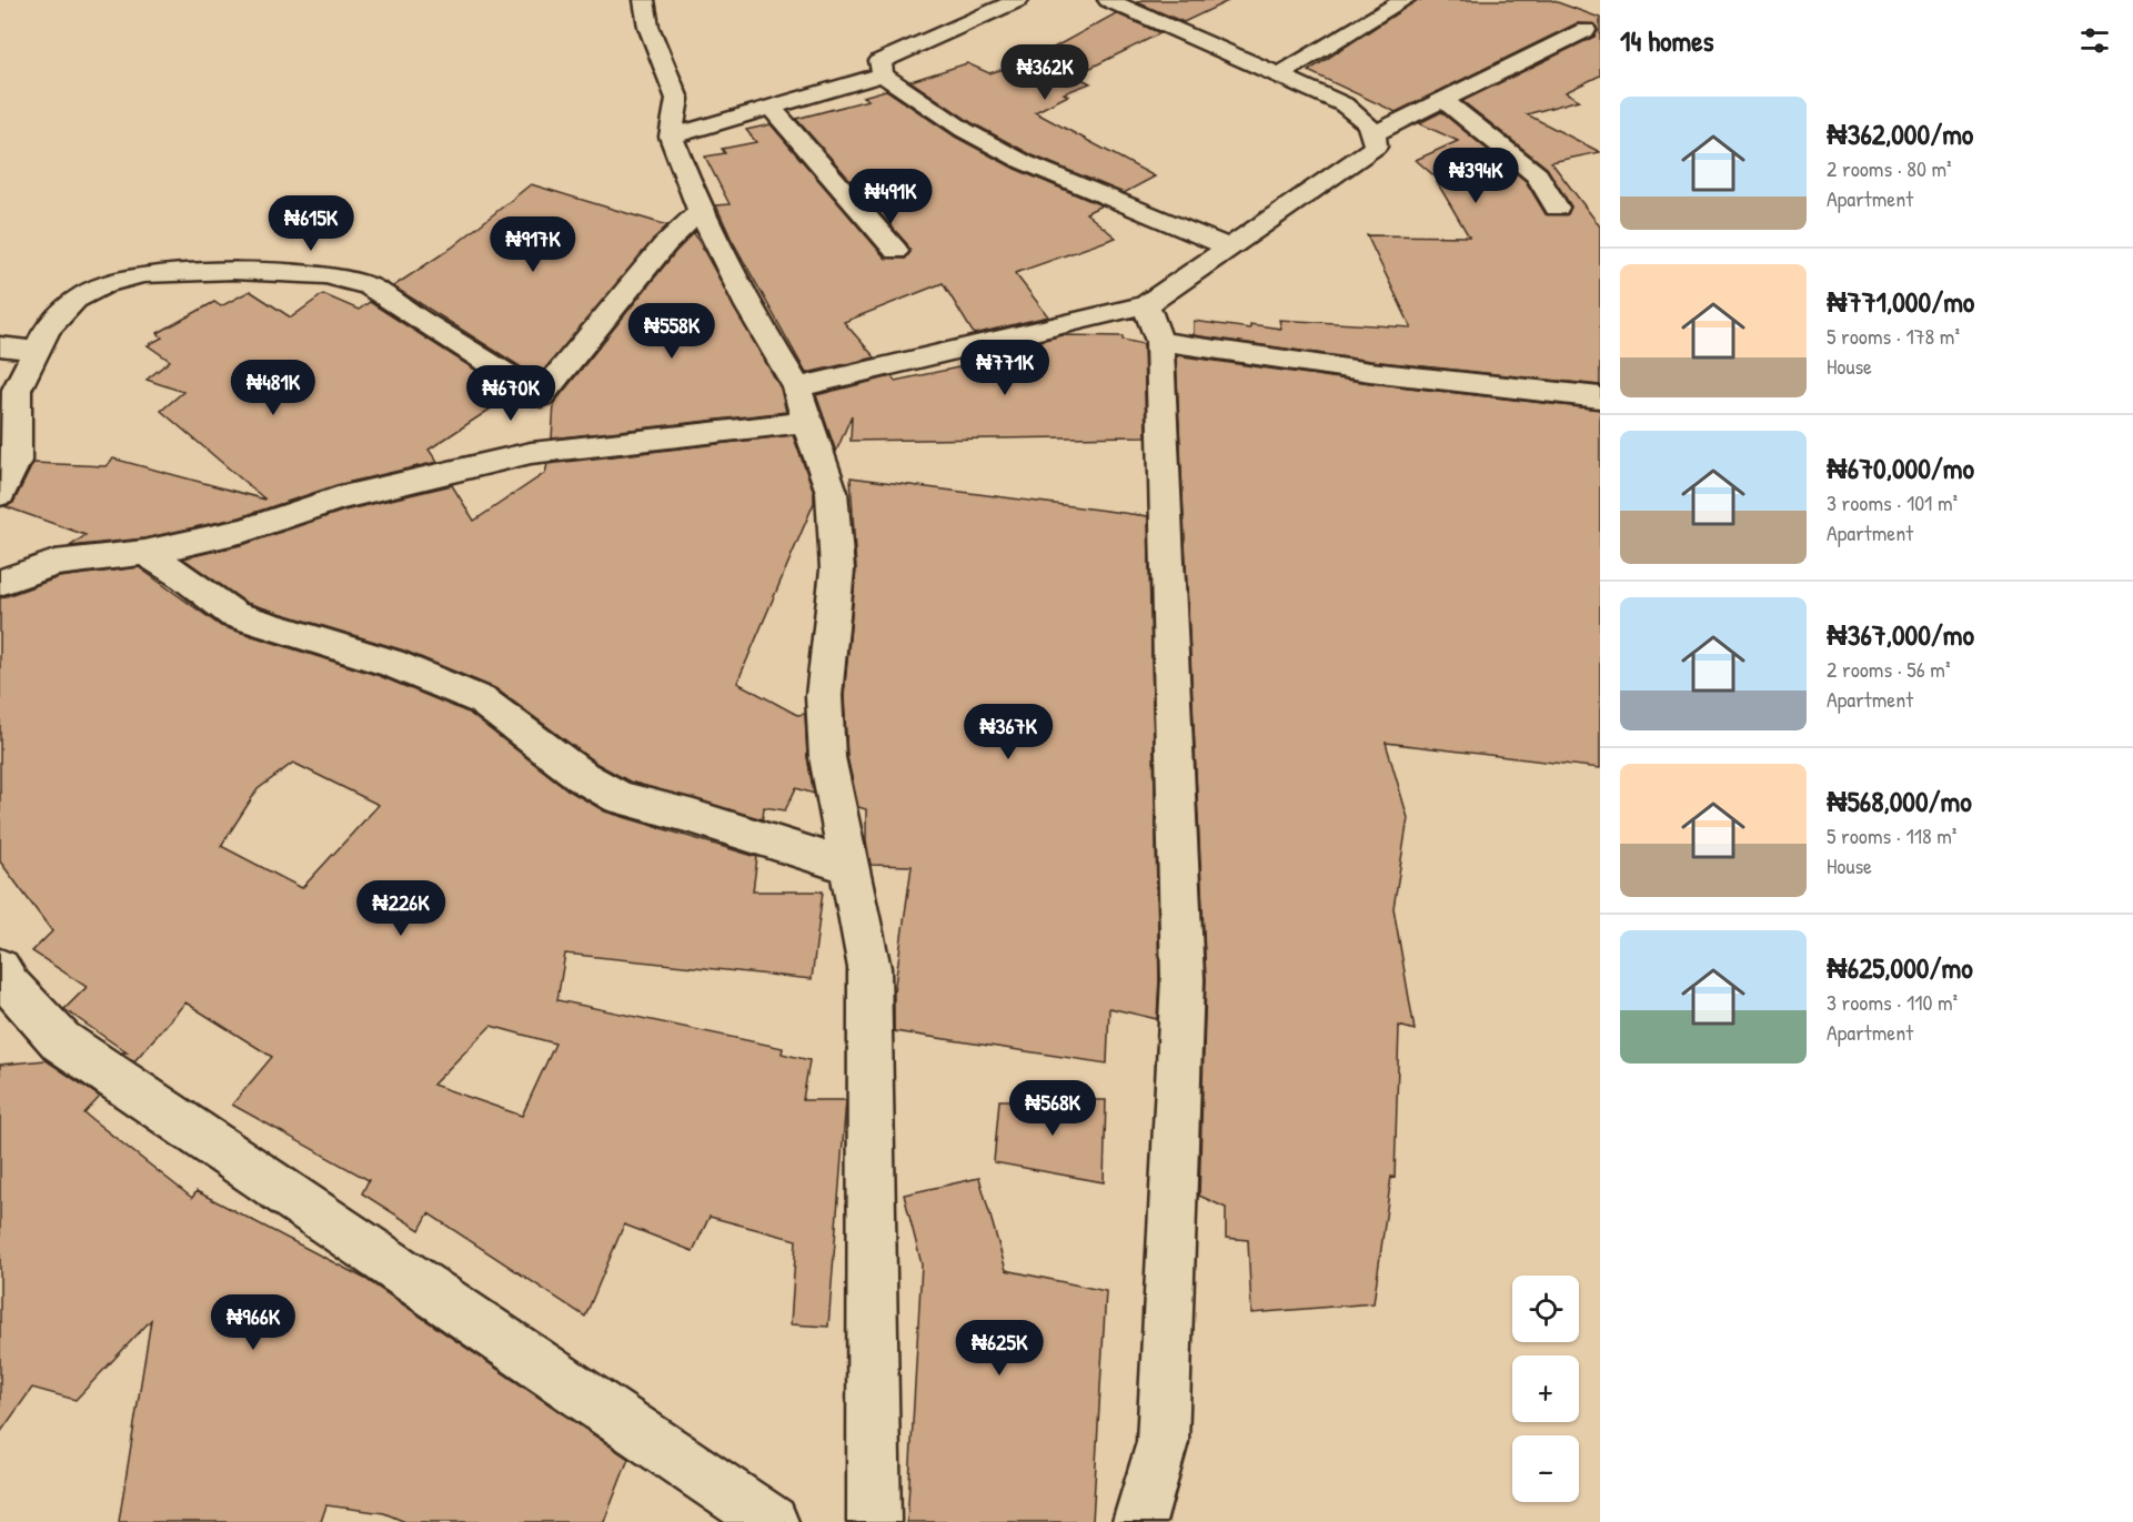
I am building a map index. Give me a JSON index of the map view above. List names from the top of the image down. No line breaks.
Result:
{"page":{"heading":"14 homes","price":["₦362K","₦394K","₦491K","₦615K","₦917K","₦558K","₦771K","₦481K","₦670K","₦367K","₦226K","₦568K","₦966K","₦625K"],"list":[{"name":"₦362,000/mo","note":"2 rooms · 80 m² · Apartment"},{"name":"₦771,000/mo","note":"5 rooms · 178 m² · House"},{"name":"₦670,000/mo","note":"3 rooms · 101 m² · Apartment"},{"name":"₦367,000/mo","note":"2 rooms · 56 m² · Apartment"},{"name":"₦568,000/mo","note":"5 rooms · 118 m² · House"},{"name":"₦625,000/mo","note":"3 rooms · 110 m² · Apartment"}],"map_buttons":["+","−"]}}
